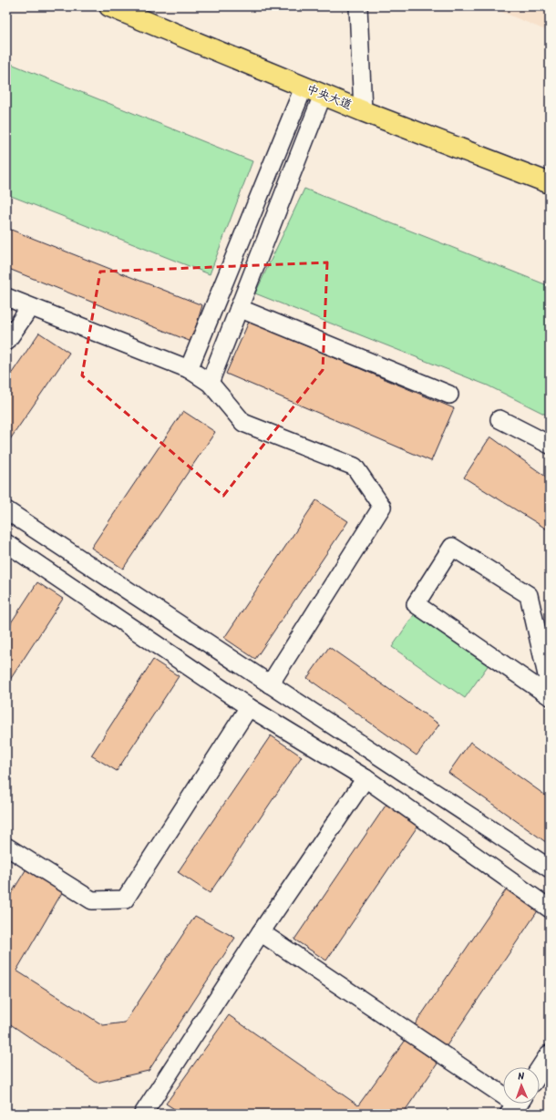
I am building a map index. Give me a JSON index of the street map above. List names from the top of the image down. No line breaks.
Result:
{"streets":{"main road":["中央大道"]},"north":"top"}
